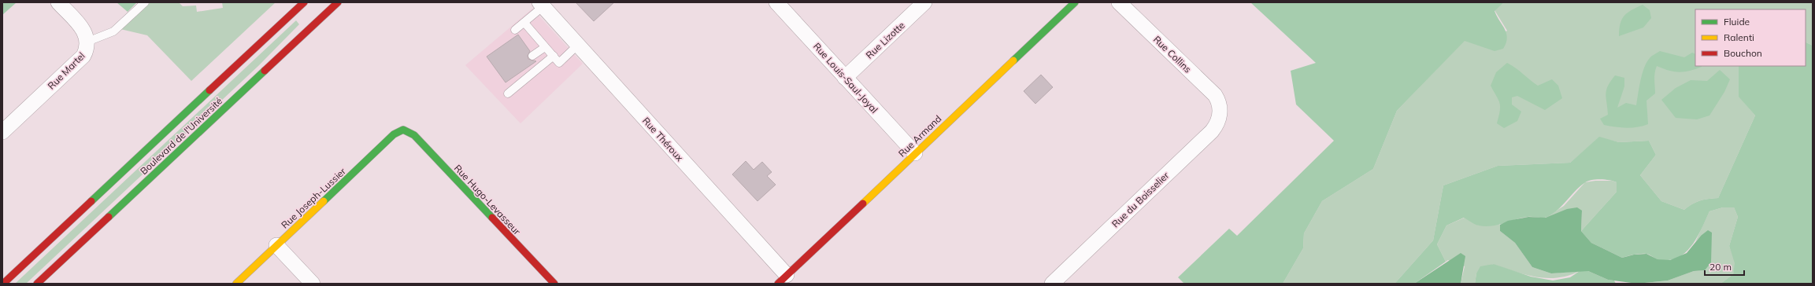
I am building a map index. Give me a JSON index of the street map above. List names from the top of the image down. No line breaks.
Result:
{"streets":{"street":["Rue Lizotte","Rue Collins","Rue Martel","Rue Louis-Saul-Joyal","Boulevard de l'Université","Rue Armand","Rue Théroux","Rue Joseph-Lussier","Rue Hugo-Levasseur","Rue du Boisselier"]},"crossings":[["Rue Lizotte","Rue Louis-Saul-Joyal"],["Rue Collins","Rue du Boisselier"],["Rue Louis-Saul-Joyal","Rue Armand"],["Rue Armand","Rue Théroux"],["Rue Joseph-Lussier","Rue Hugo-Levasseur"]],"legend":["Fluide","Ralenti","Bouchon"],"scale_bar":"20 m"}
